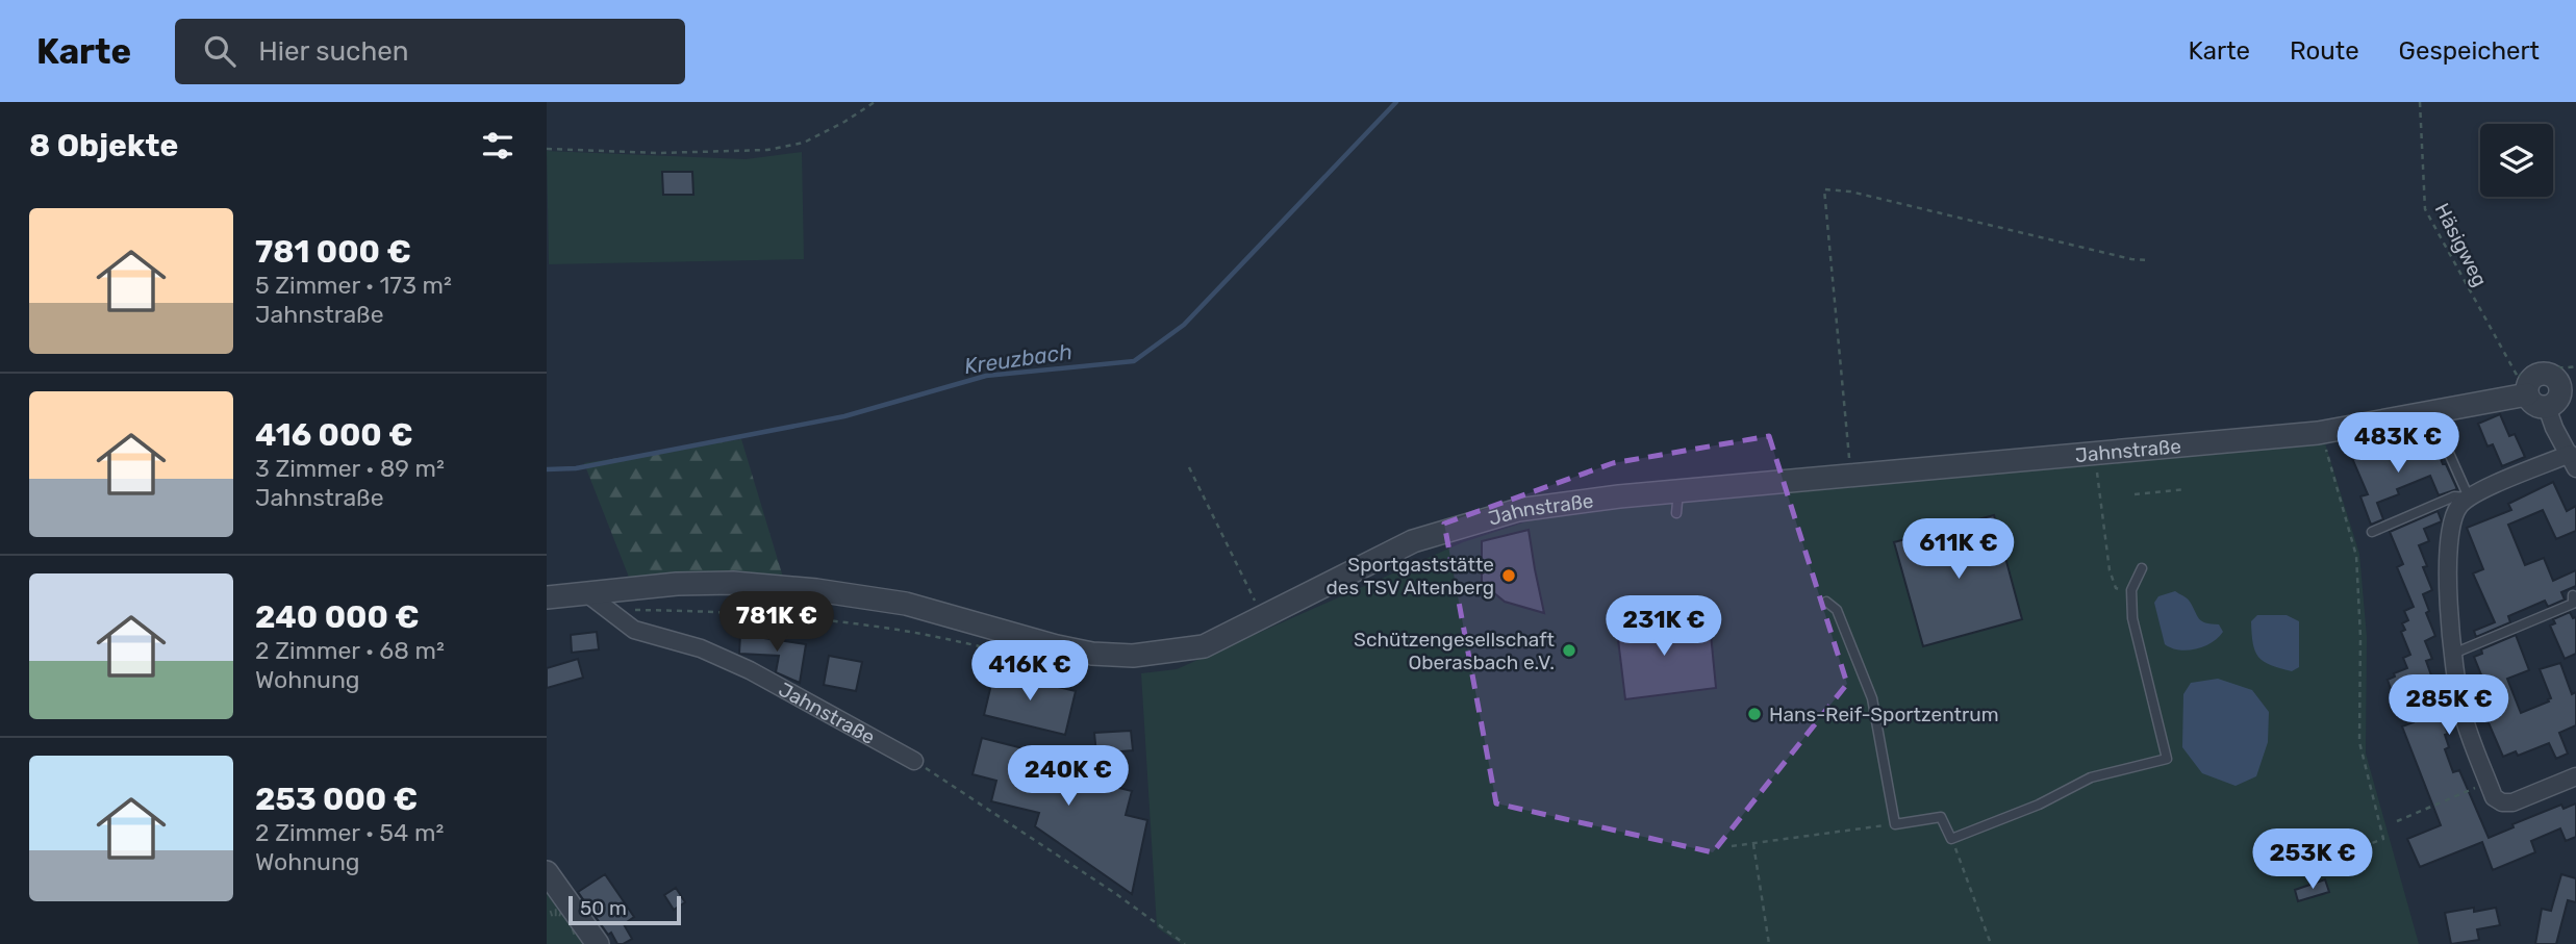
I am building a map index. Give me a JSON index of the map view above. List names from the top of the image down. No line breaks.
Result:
{"streets":{"street":["Jahnstraße"],"path":["Häsigweg"]},"crossings":[["Häsigweg","Jahnstraße"]],"water":["Kreuzbach"],"places":["Sportgaststätte des TSV Altenberg","Schützengesellschaft Oberasbach e.V.","Hans-Reif-Sportzentrum"],"scale_bar":"50 m","page":{"header":"Karte","search":"Hier suchen","nav":["Karte","Route","Gespeichert"],"heading":"8 Objekte","list":[{"name":"781 000 €","note":"5 Zimmer · 173 m² · Jahnstraße"},{"name":"416 000 €","note":"3 Zimmer · 89 m² · Jahnstraße"},{"name":"240 000 €","note":"2 Zimmer · 68 m² · Wohnung"},{"name":"253 000 €","note":"2 Zimmer · 54 m² · Wohnung"}],"price":["483K €","611K €","781K €","231K €","416K €","285K €","240K €","253K €"],"scale":"50 m"}}
